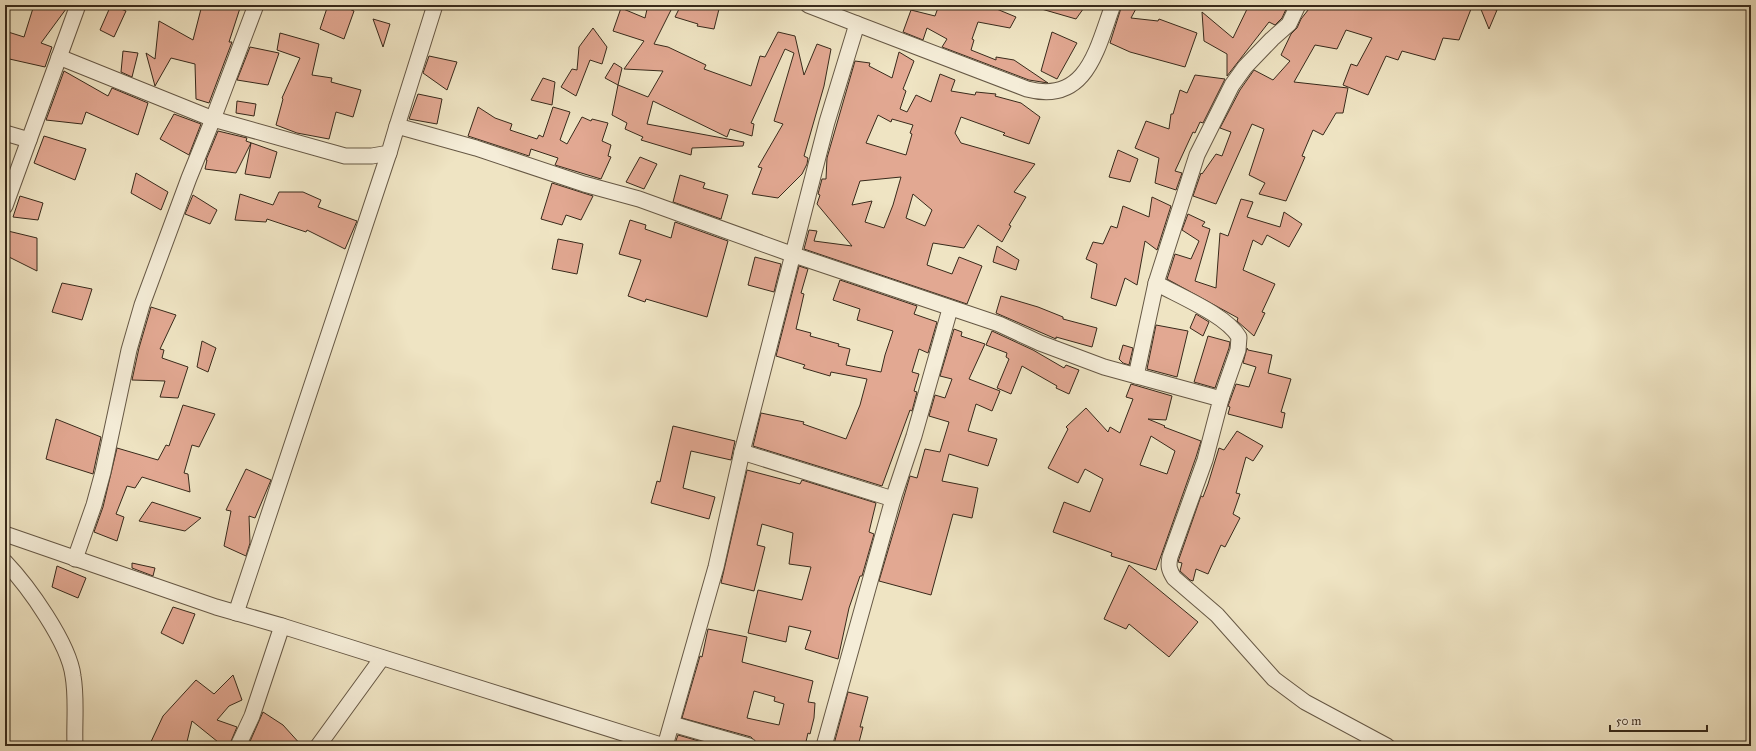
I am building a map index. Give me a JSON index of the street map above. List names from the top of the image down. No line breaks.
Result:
{"scale_bar":"50 m"}
